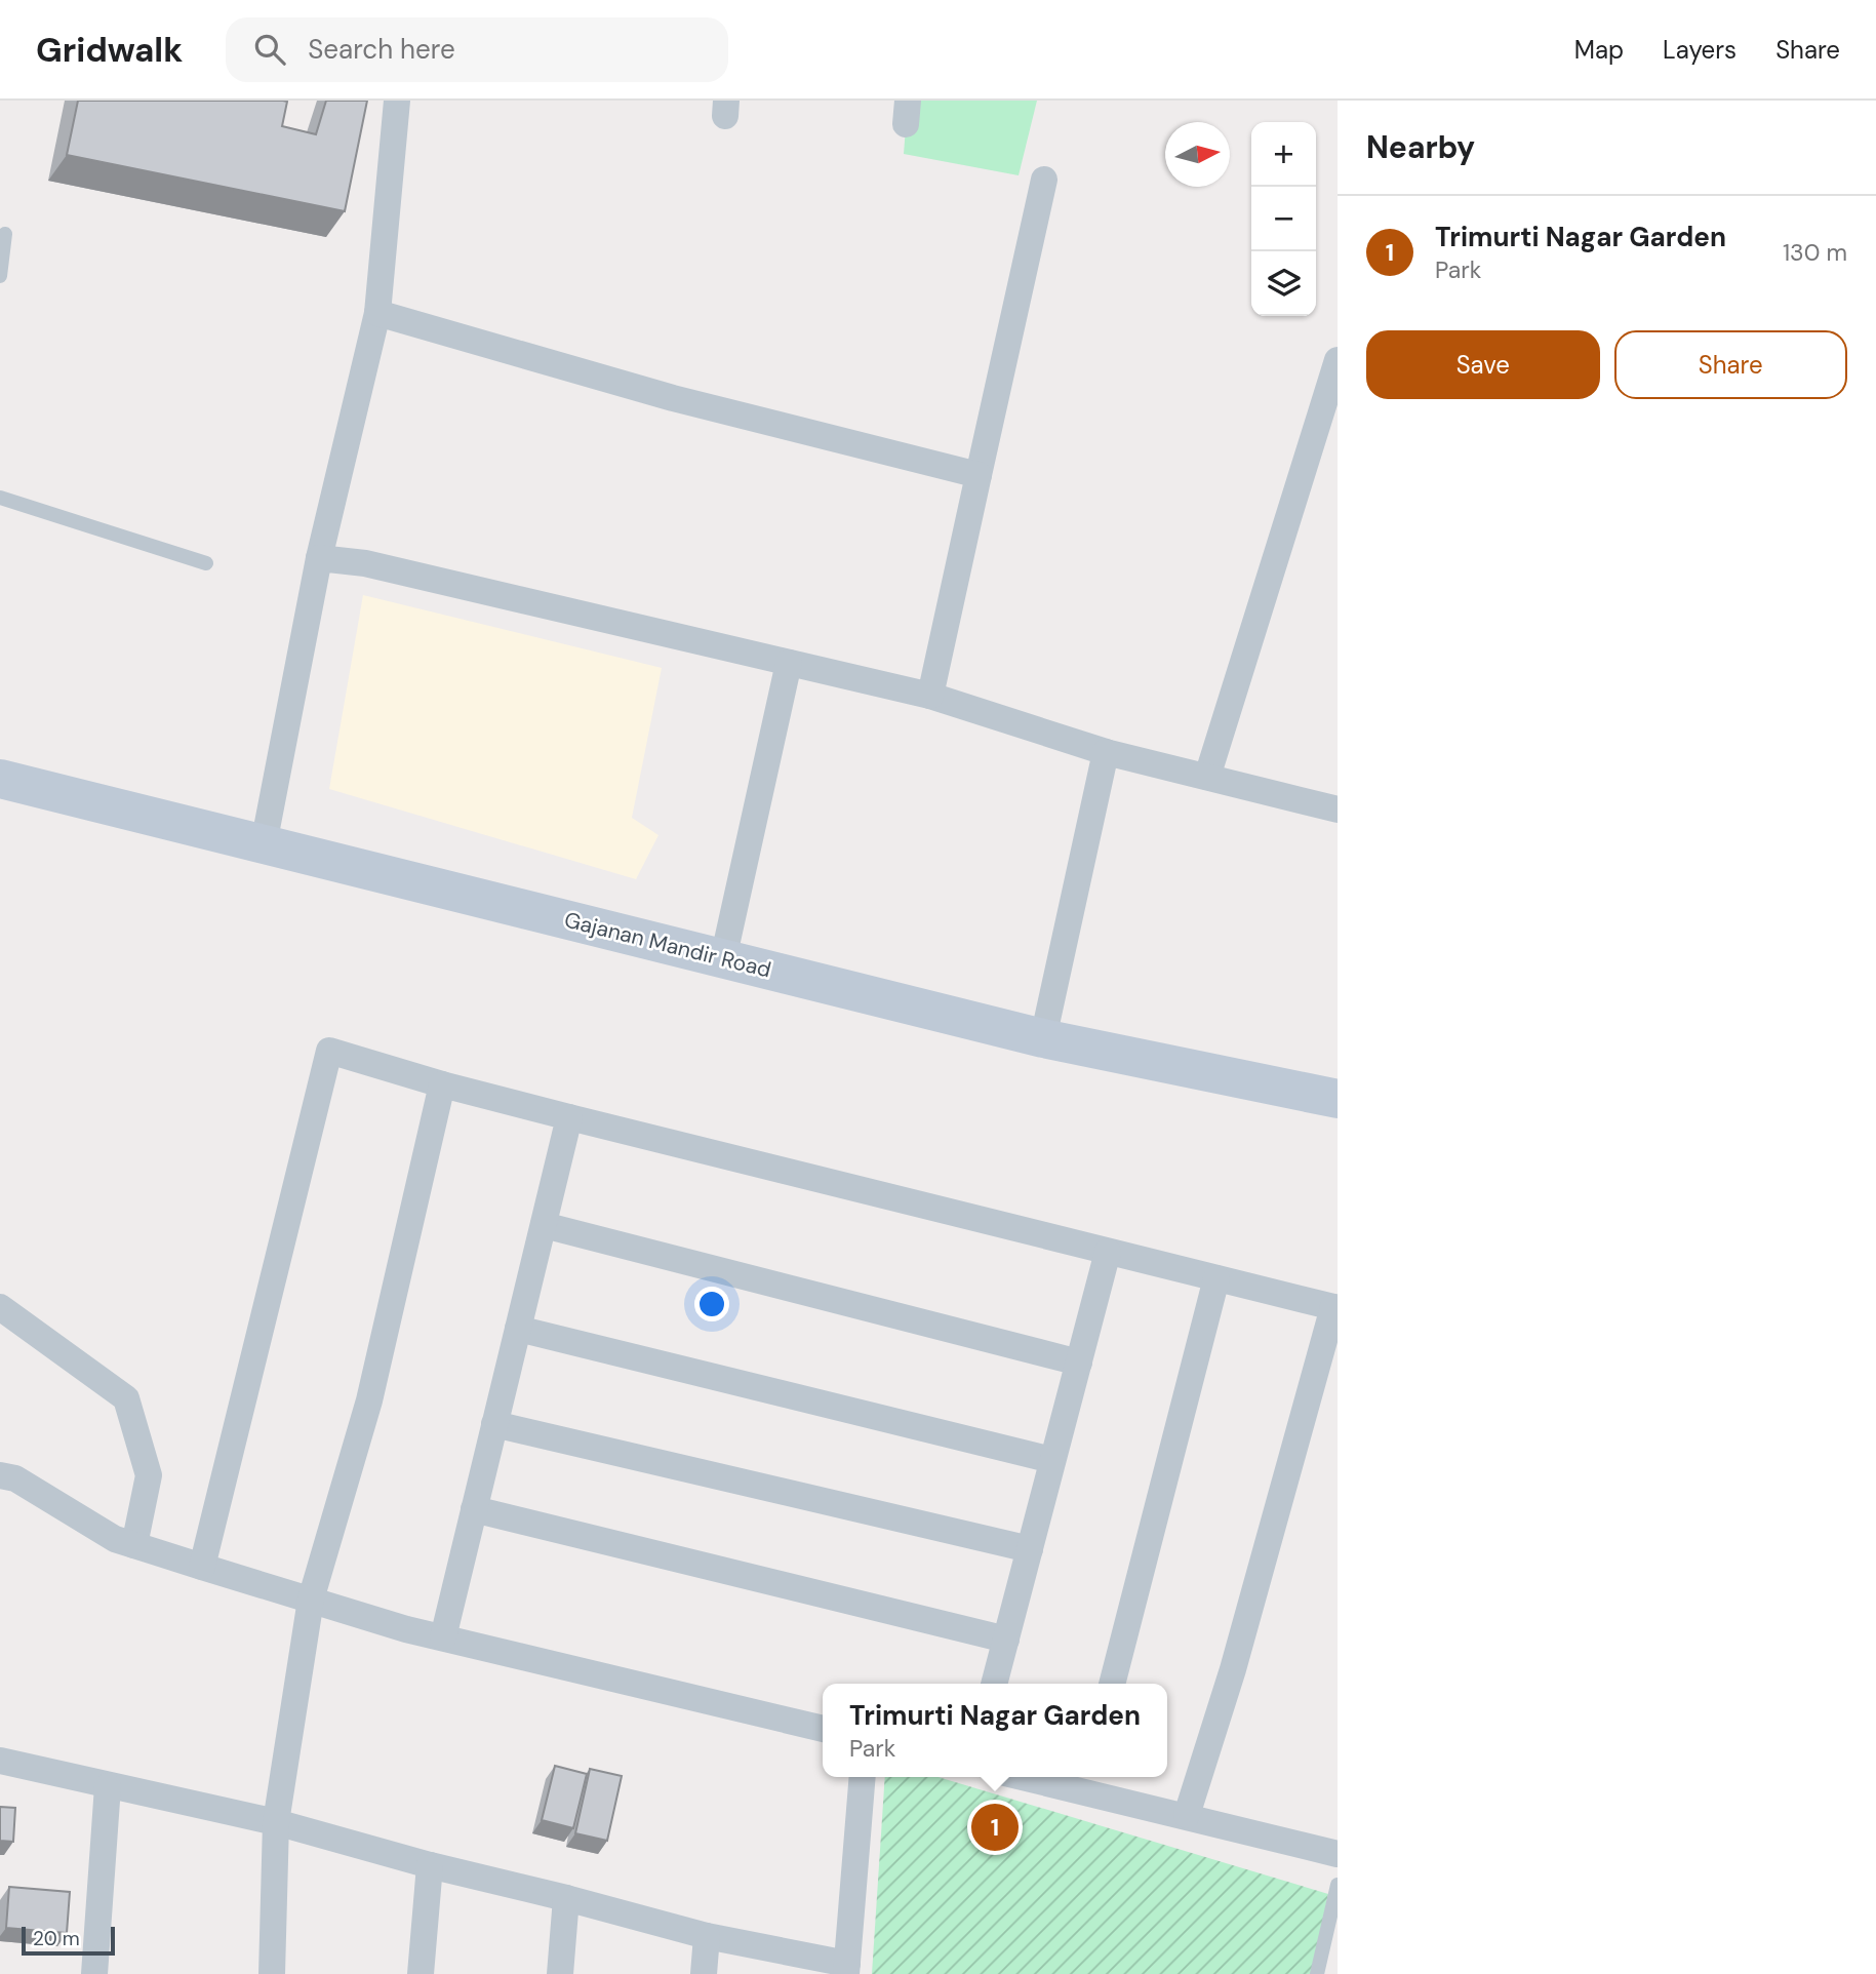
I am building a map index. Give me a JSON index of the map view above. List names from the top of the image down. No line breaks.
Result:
{"streets":{"street":["Gajanan Mandir Road"]},"scale_bar":"20 m","north":"right","page":{"header":"Gridwalk","search":"Search here","nav":["Map","Layers","Share"],"heading":"Nearby","map_buttons":["+","−"],"list":[{"mark":"1","name":"Trimurti Nagar Garden","note":"Park","value":"130 m"}],"buttons":["Save","Share"],"popup":["Trimurti Nagar Garden","Park"],"pins":"1","scale":"20 m"}}
